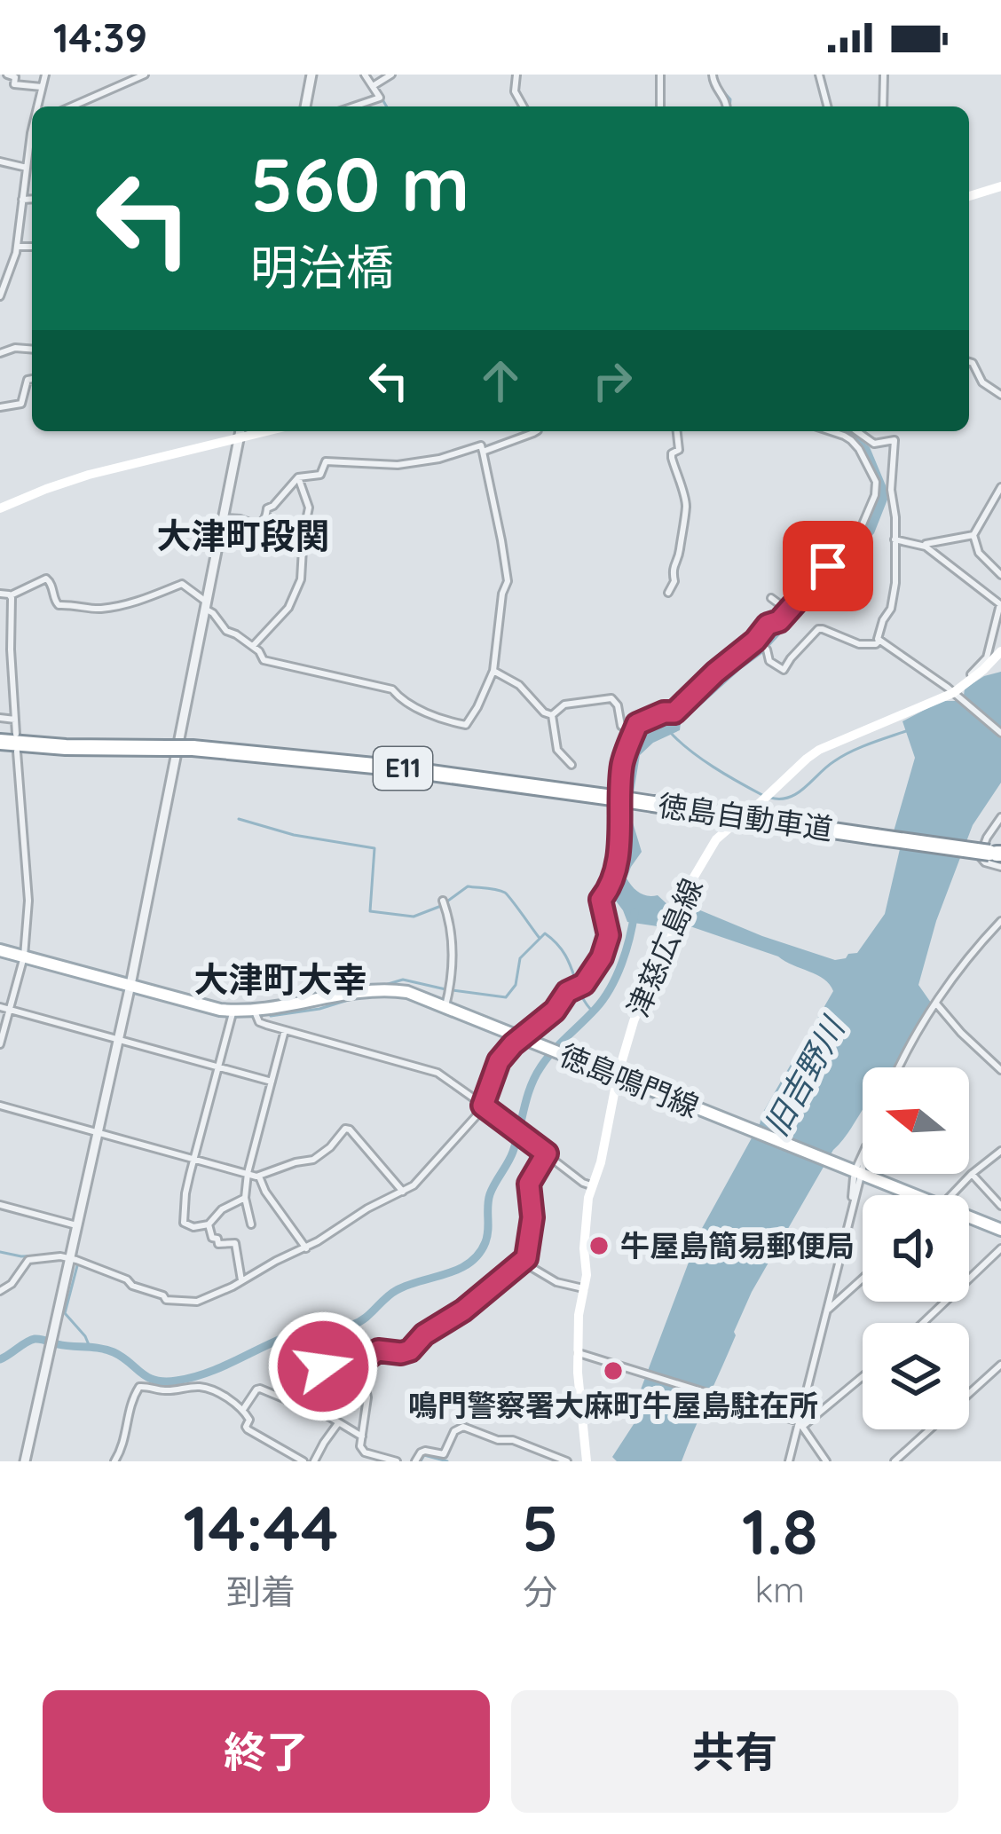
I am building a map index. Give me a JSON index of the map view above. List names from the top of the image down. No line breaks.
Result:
{"streets":{"highway":["E11","徳島自動車道"],"main road":["津慈広島線","徳島鳴門線"]},"crossings":[["津慈広島線","徳島鳴門線"]],"districts":["大津町段関","大津町大幸"],"water":["旧吉野川"],"places":["牛屋島簡易郵便局","鳴門警察署大麻町牛屋島駐在所"],"north":"left","page":{"status":"14:39","turn":["560 m","明治橋"],"eta":["14:44","到着","5","分","1.8","km"],"buttons":["終了","共有"]}}
